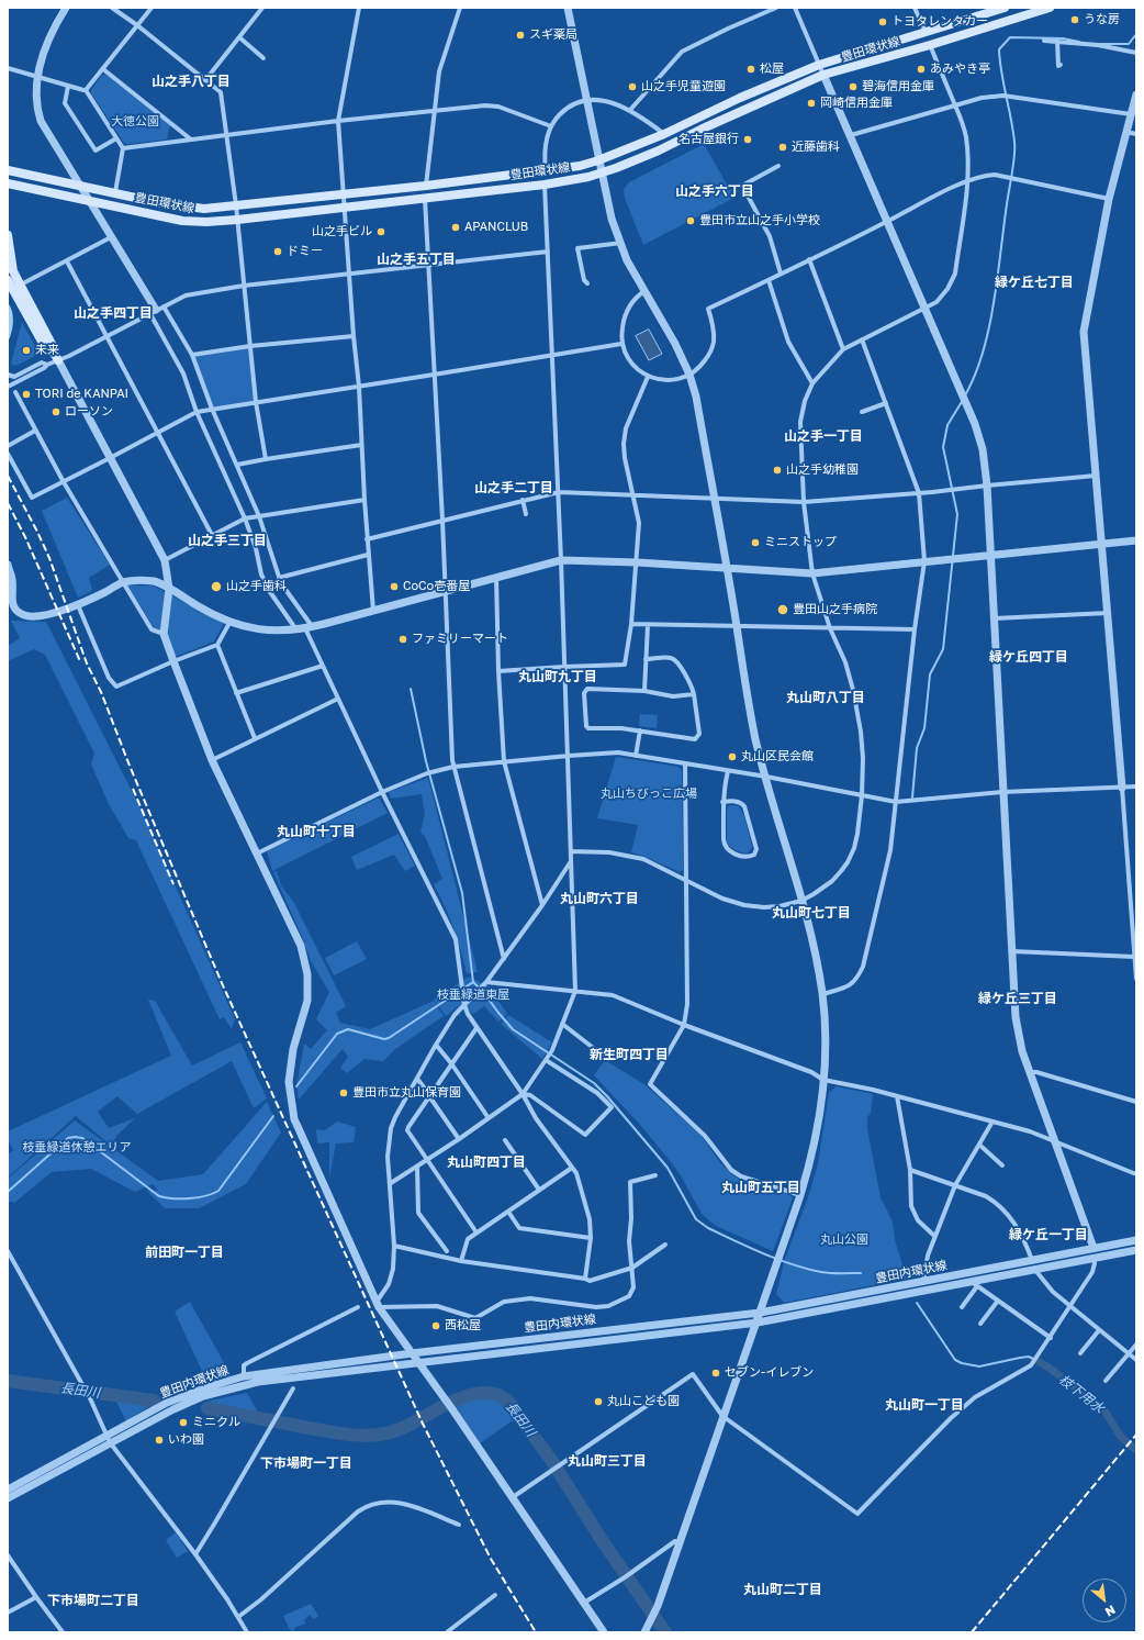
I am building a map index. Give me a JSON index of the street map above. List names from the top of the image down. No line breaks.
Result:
{"streets":{"main road":["豊田環状線"],"street":["豊田内環状線"]},"districts":["山之手八丁目","山之手六丁目","山之手五丁目","緑ケ丘七丁目","山之手四丁目","山之手一丁目","山之手二丁目","山之手三丁目","緑ケ丘四丁目","丸山町九丁目","丸山町八丁目","丸山町十丁目","丸山町六丁目","丸山町七丁目","緑ケ丘三丁目","新生町四丁目","丸山町四丁目","丸山町五丁目","緑ケ丘一丁目","前田町一丁目","丸山町一丁目","丸山町三丁目","下市場町一丁目","丸山町二丁目","下市場町二丁目"],"water":["長田川","枝下用水"],"parks":["大徳公園","丸山ちびっこ広場","枝垂緑道東屋","枝垂緑道休憩エリア","丸山公園"],"places":["うな房","トヨタレンタカー","スギ薬局","松屋","あみやき亭","山之手児童遊園","碧海信用金庫","岡崎信用金庫","名古屋銀行","近藤歯科","豊田市立山之手小学校","APANCLUB","山之手ビル","ドミー","未来","TORI de KANPAI","ローソン","山之手幼稚園","ミニストップ","山之手歯科","CoCo壱番屋","豊田山之手病院","ファミリーマート","丸山区民会館","豊田市立丸山保育園","西松屋","セブン-イレブン","丸山こども園","ミニクル","いわ園"],"north":"bottom right"}
